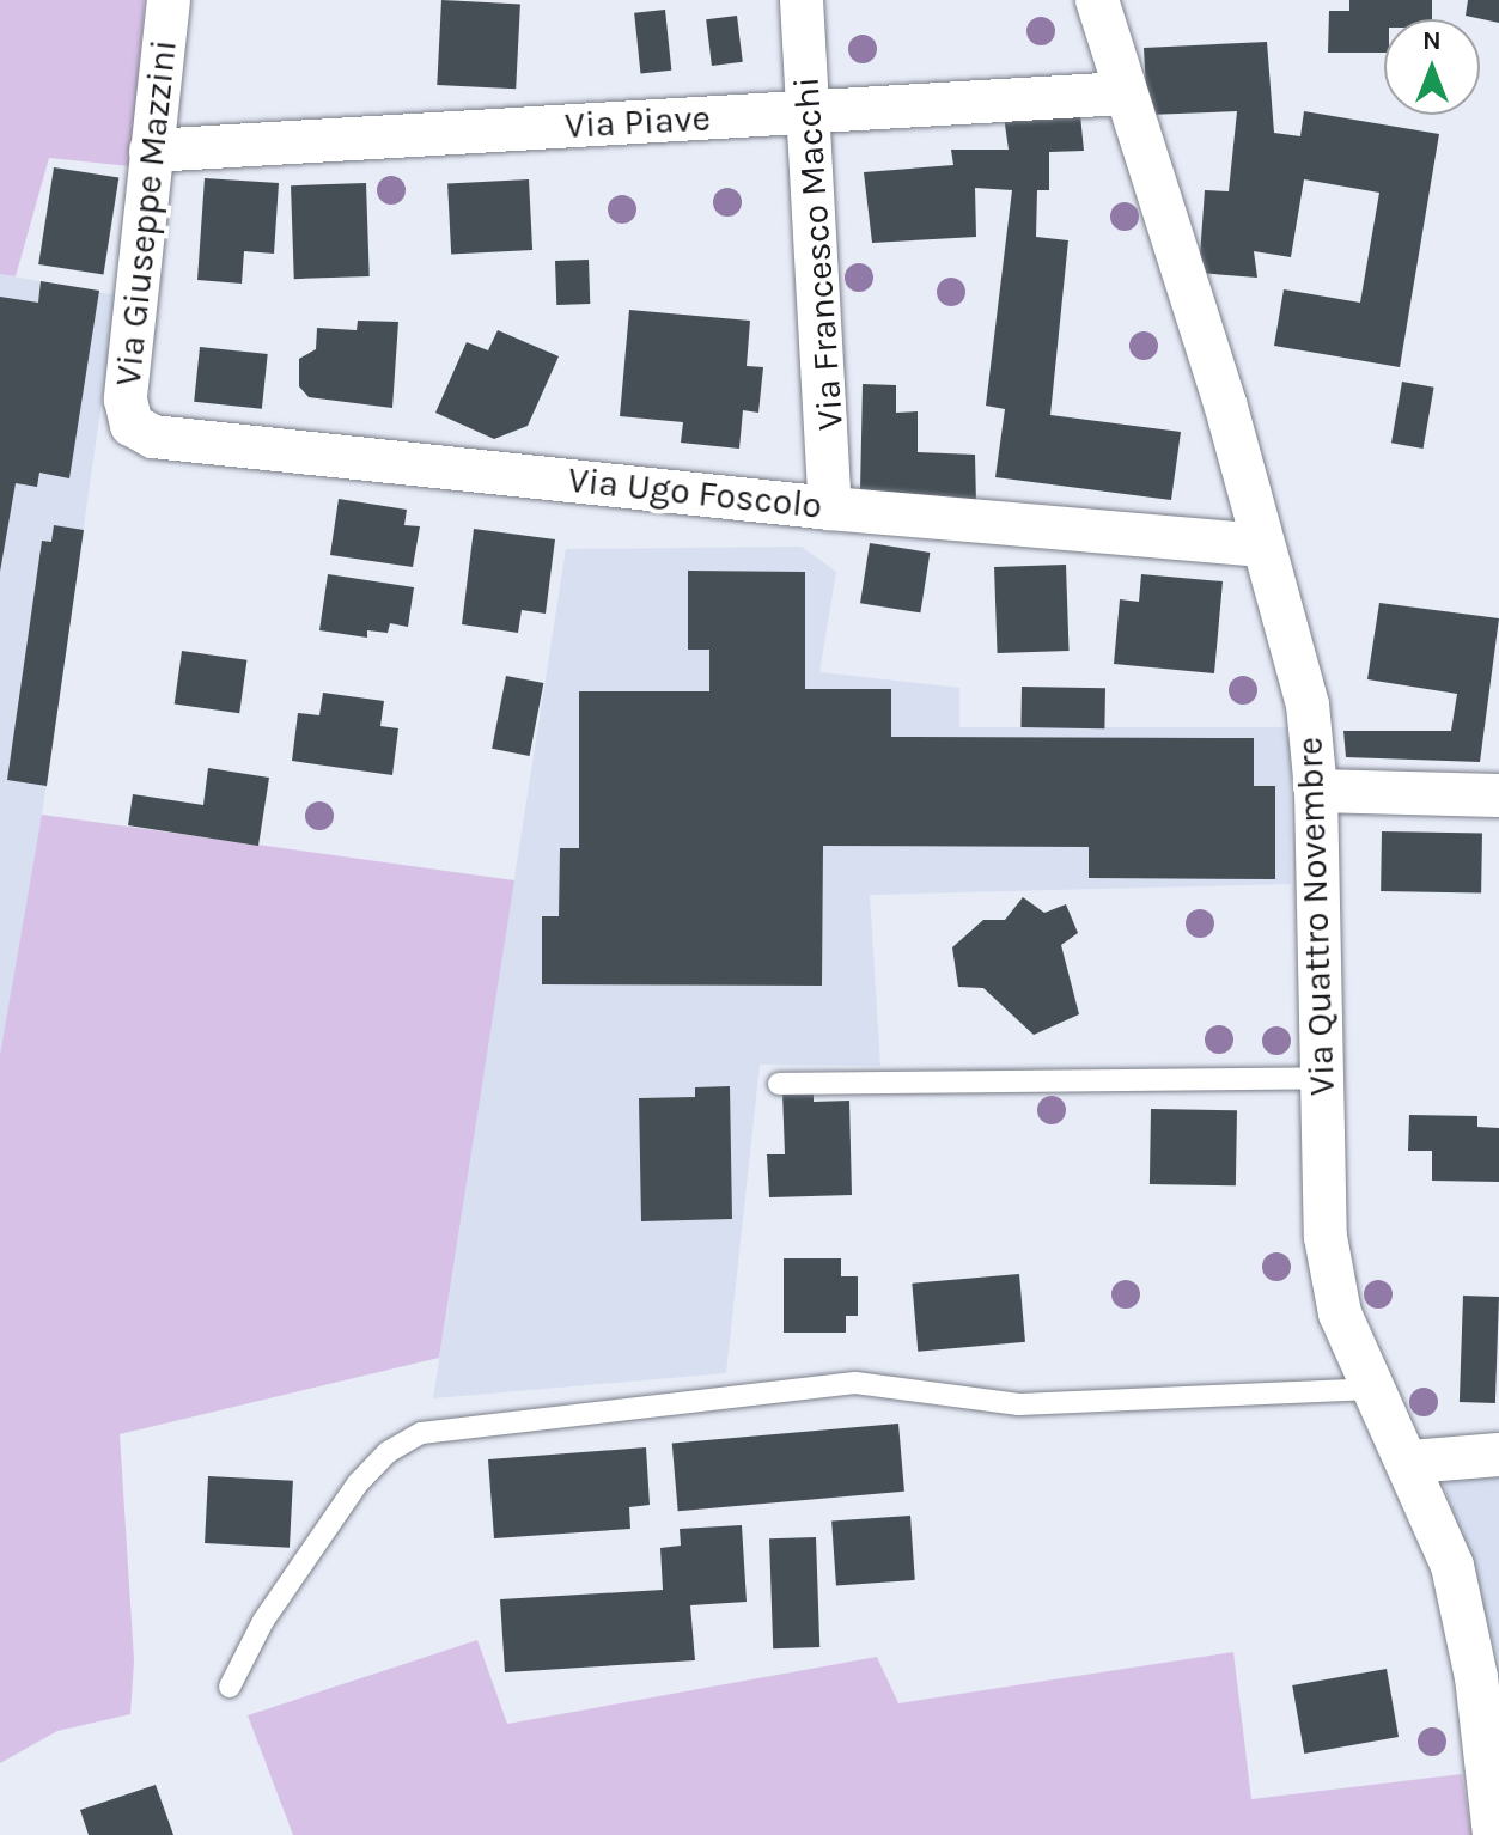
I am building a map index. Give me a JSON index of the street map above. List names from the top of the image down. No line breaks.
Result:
{"streets":{"street":["Via Piave","Via Giuseppe Mazzini","Via Francesco Macchi","Via Ugo Foscolo","Via Quattro Novembre"]},"crossings":[["Via Piave","Via Giuseppe Mazzini"],["Via Piave","Via Francesco Macchi"],["Via Piave","Via Quattro Novembre"],["Via Giuseppe Mazzini","Via Ugo Foscolo"],["Via Francesco Macchi","Via Ugo Foscolo"],["Via Ugo Foscolo","Via Quattro Novembre"]],"north":"top"}
